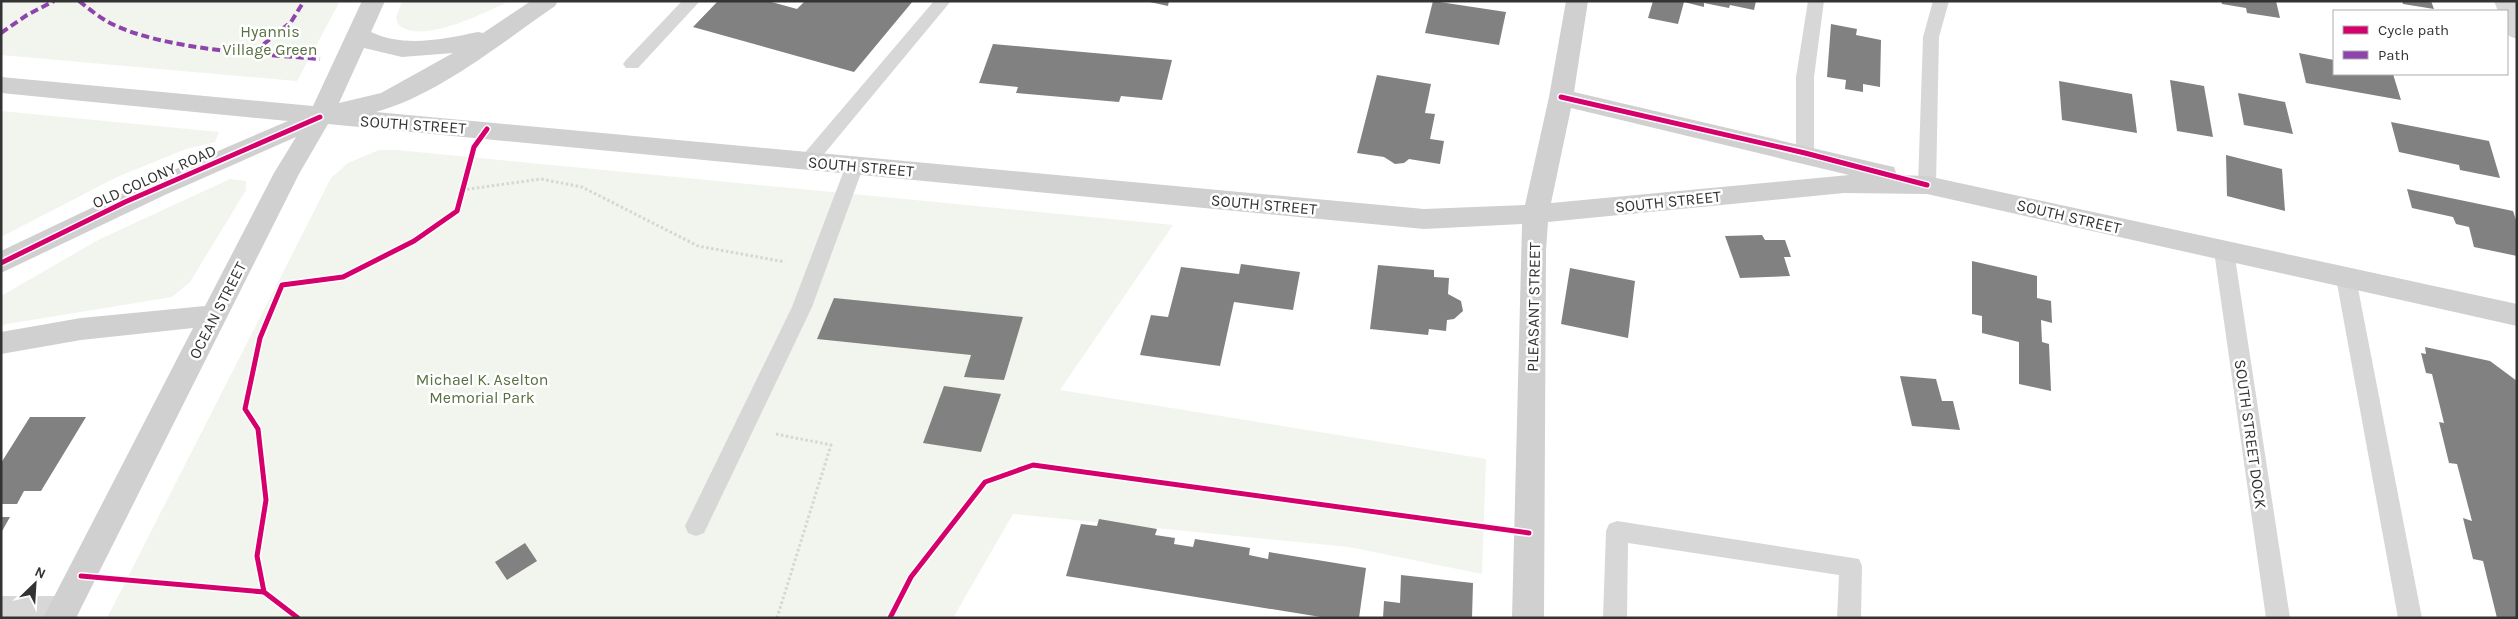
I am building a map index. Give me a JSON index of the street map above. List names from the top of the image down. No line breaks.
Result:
{"streets":{"main road":["SOUTH STREET","OLD COLONY ROAD","PLEASANT STREET","OCEAN STREET"],"lane":["SOUTH STREET DOCK"]},"crossings":[["SOUTH STREET","OLD COLONY ROAD"],["SOUTH STREET","PLEASANT STREET"],["SOUTH STREET","OCEAN STREET"],["SOUTH STREET","SOUTH STREET DOCK"],["OLD COLONY ROAD","OCEAN STREET"]],"parks":["Hyannis Village Green","Michael K. Aselton Memorial Park"],"legend":["Cycle path","Path"],"north":"top right"}
